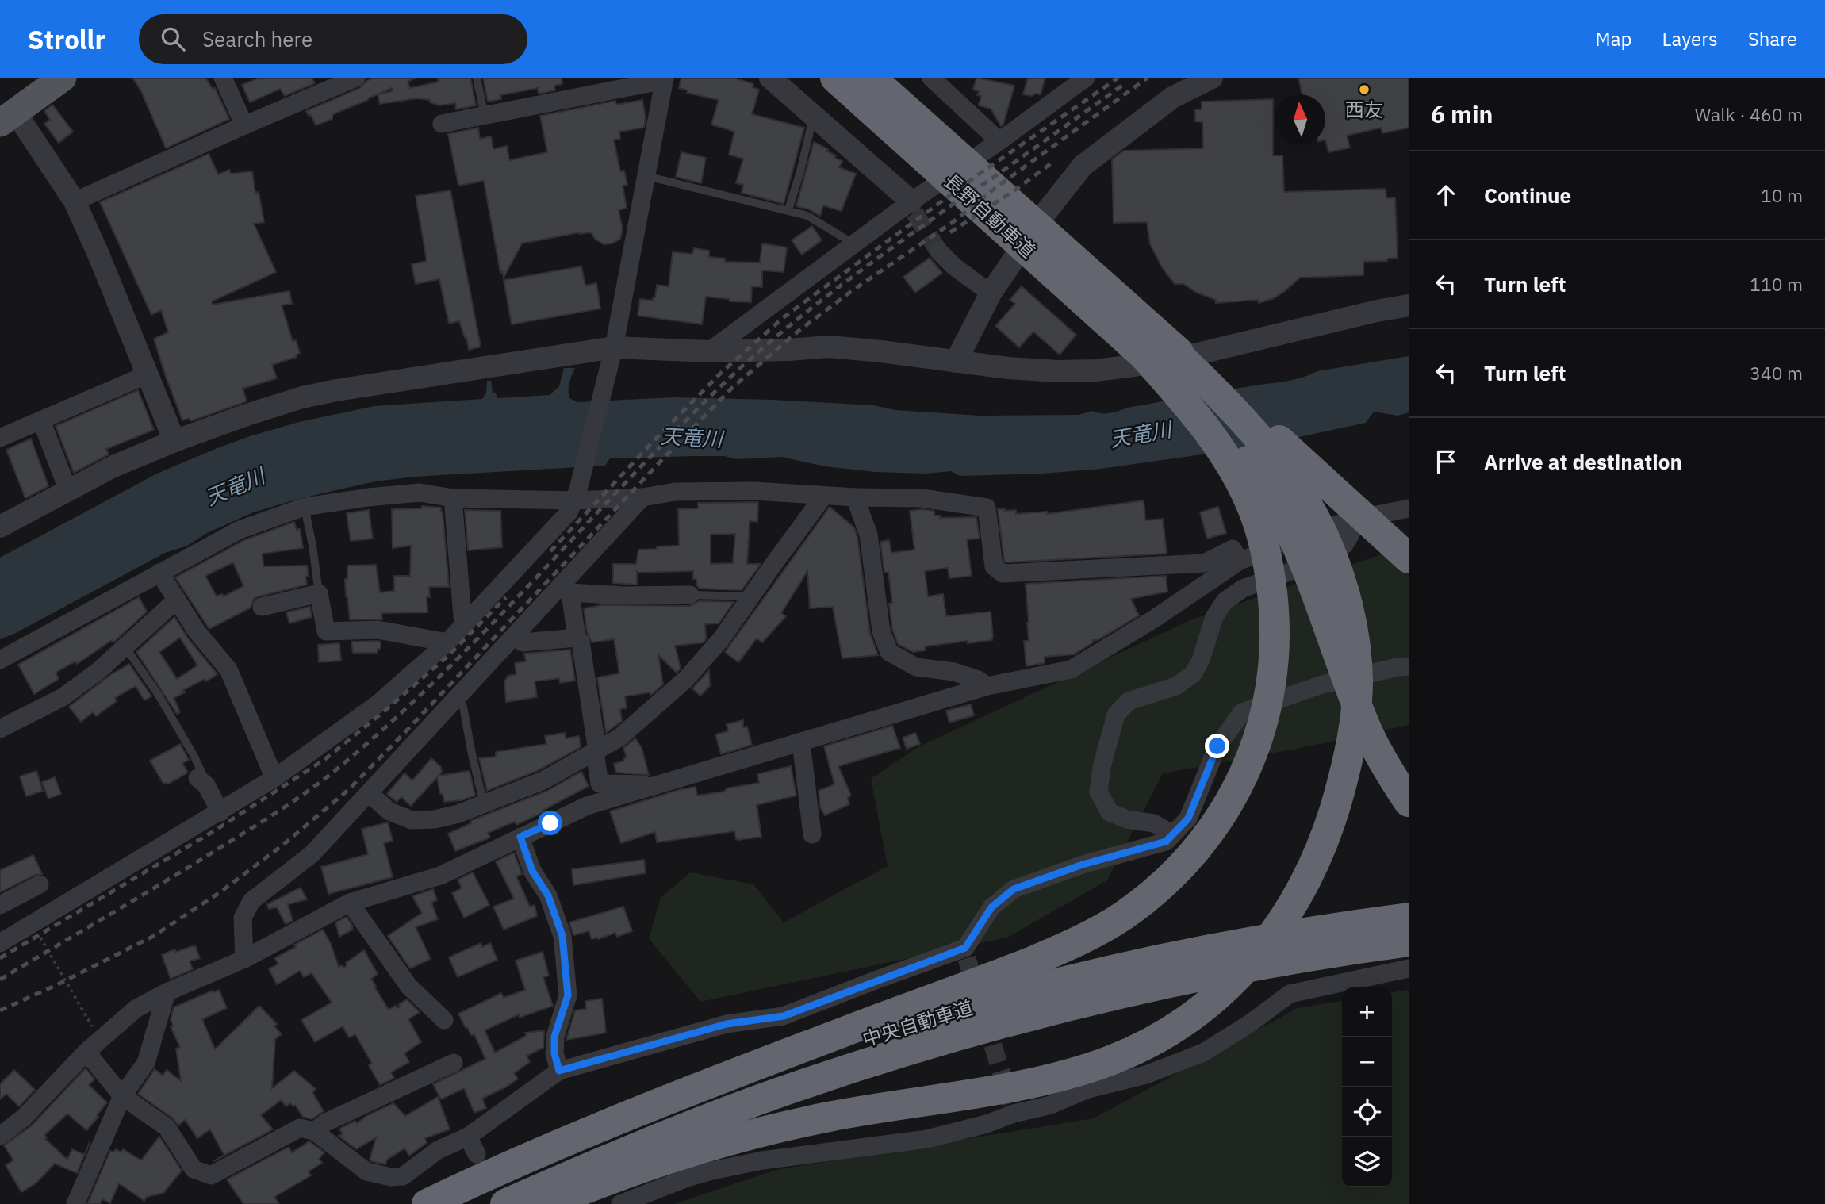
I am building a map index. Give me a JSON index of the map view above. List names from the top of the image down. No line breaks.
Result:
{"streets":{"highway":["長野自動車道","中央自動車道"]},"water":["天竜川"],"places":["西友"],"north":"top","page":{"header":"Strollr","search":"Search here","nav":["Map","Layers","Share"],"heading":["6 min","Walk · 460 m"],"list":[["Continue","10 m"],["Turn left","110 m"],["Turn left","340 m"],"Arrive at destination"],"map_buttons":["+","−"]}}
